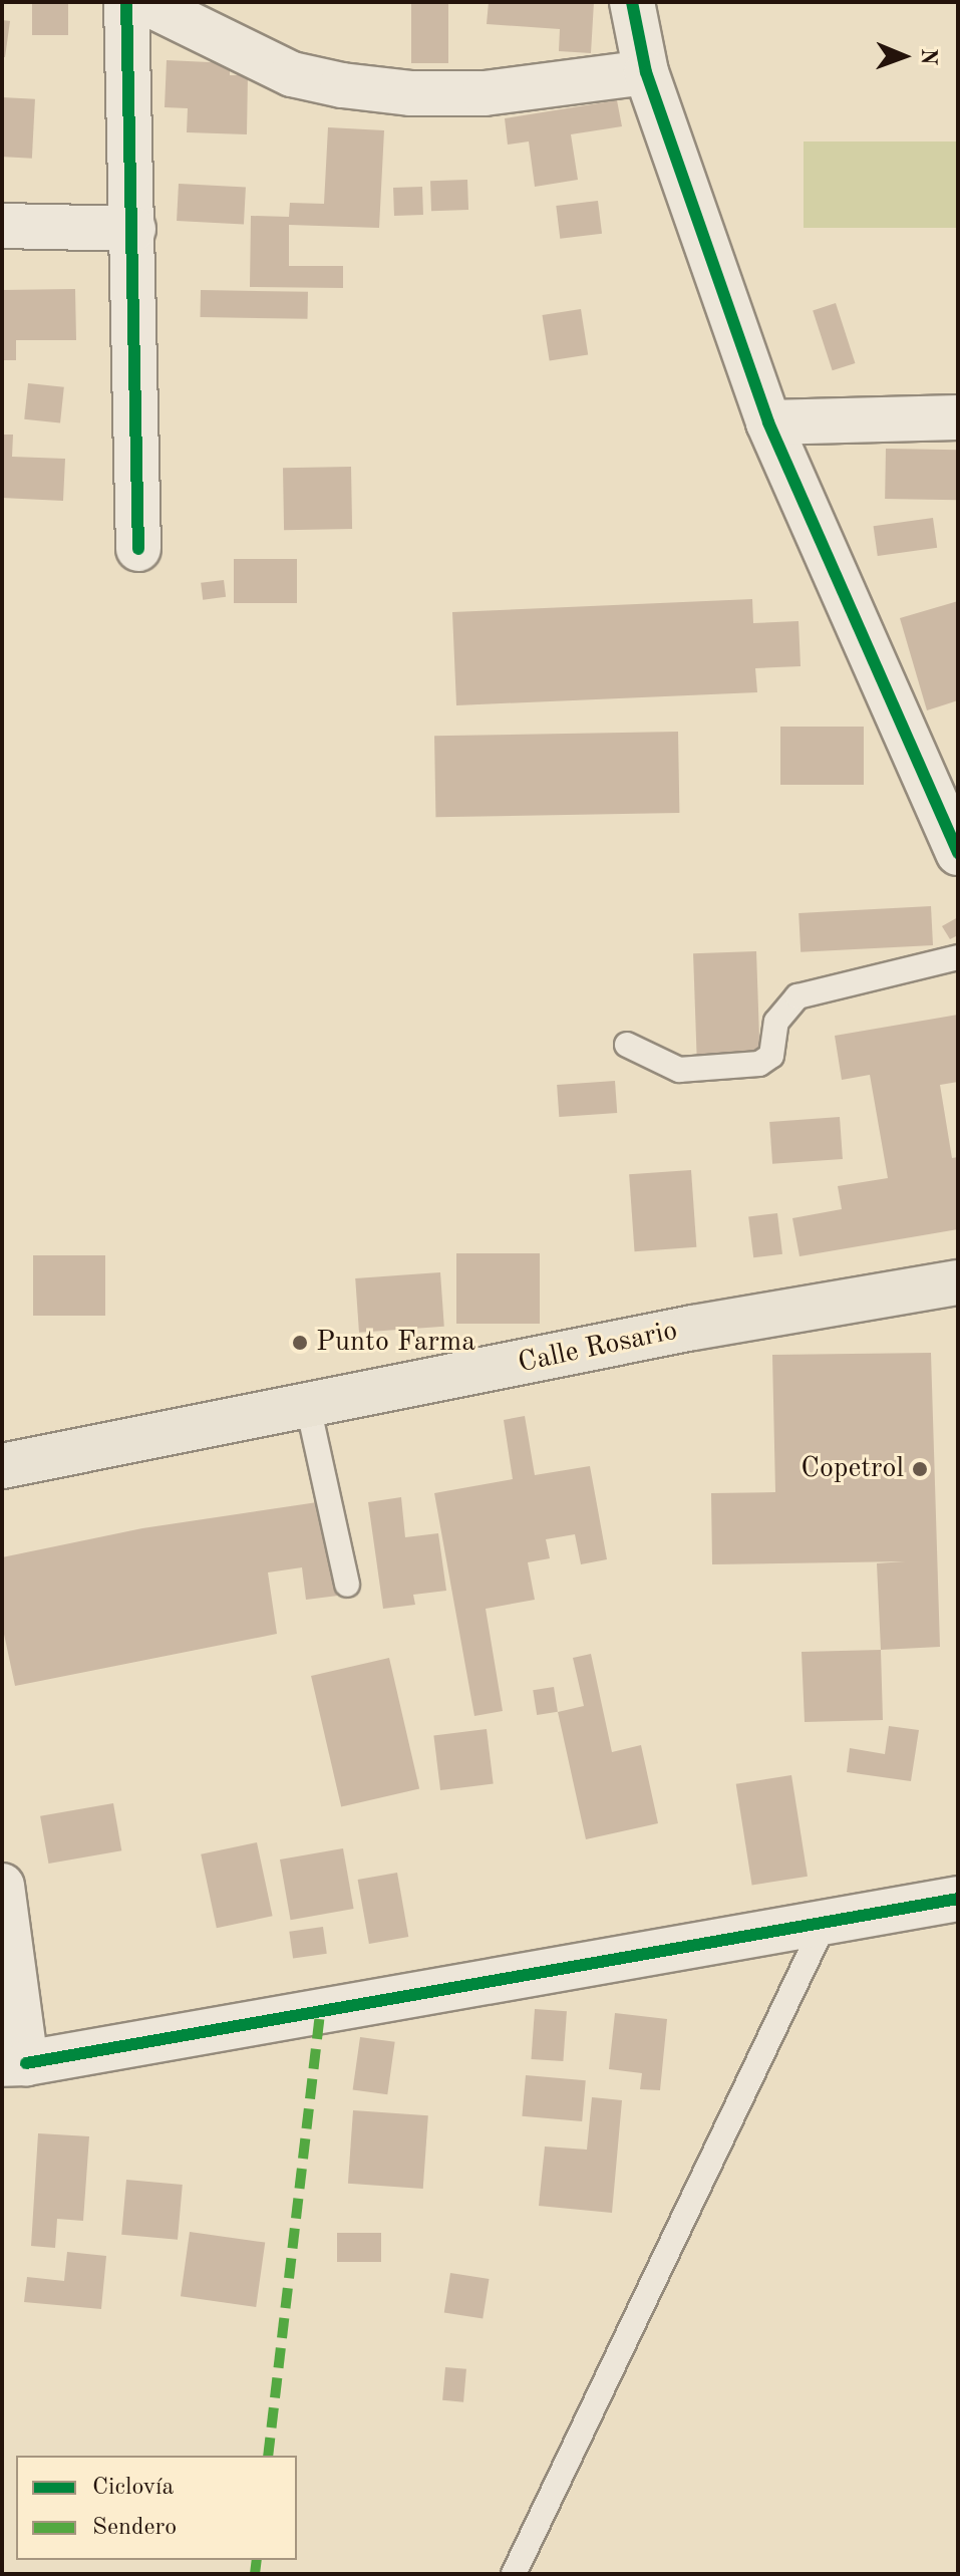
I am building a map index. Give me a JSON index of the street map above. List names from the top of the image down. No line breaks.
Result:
{"streets":{"main road":["Calle Rosario"]},"places":["Punto Farma","Copetrol"],"legend":["Ciclovía","Sendero"],"north":"right"}
